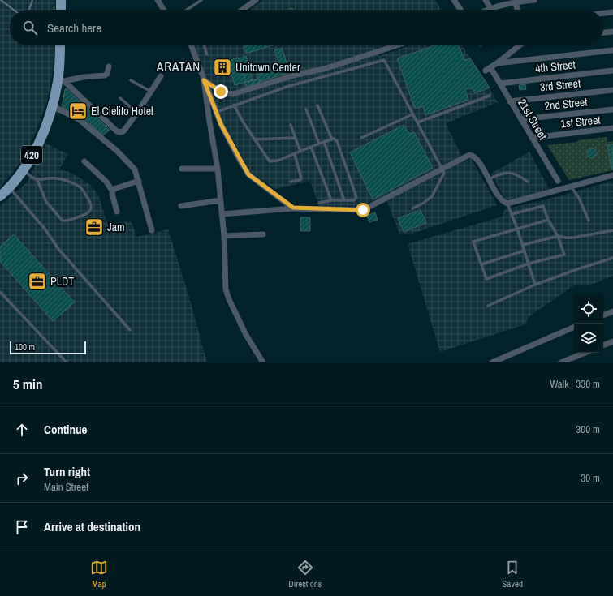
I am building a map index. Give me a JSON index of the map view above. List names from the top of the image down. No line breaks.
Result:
{"streets":{"main road":["420"],"street":["4th Street","3rd Street","2nd Street","21st Street","1st Street"]},"crossings":[["4th Street","21st Street"],["3rd Street","21st Street"],["2nd Street","21st Street"],["21st Street","1st Street"]],"districts":["ARATAN"],"places":{"building":["Unitown Center"],"hotel":["El Cielito Hotel"],"office":["Jam","PLDT"]},"scale_bar":"100 m","page":{"search":"Search here","scale":"100 m","heading":["5 min","Walk · 330 m"],"list":[["Continue","300 m"],["Turn right","Main Street","30 m"],"Arrive at destination"],"nav":["Map","Directions","Saved"]}}
